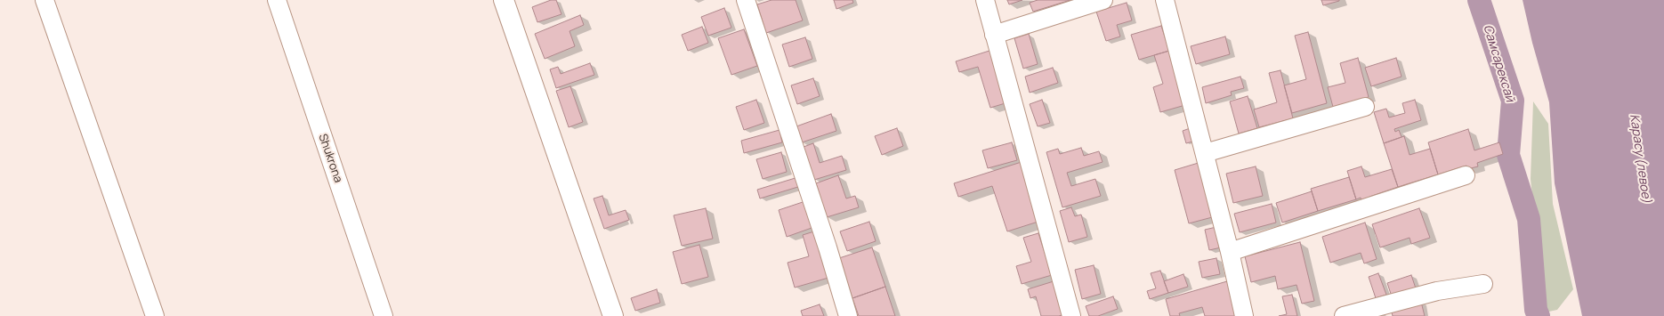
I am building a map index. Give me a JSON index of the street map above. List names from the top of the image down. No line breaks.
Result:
{"streets":{"street":["Shukrona"]},"water":["Самсарексай","Карасу (левое)"]}
